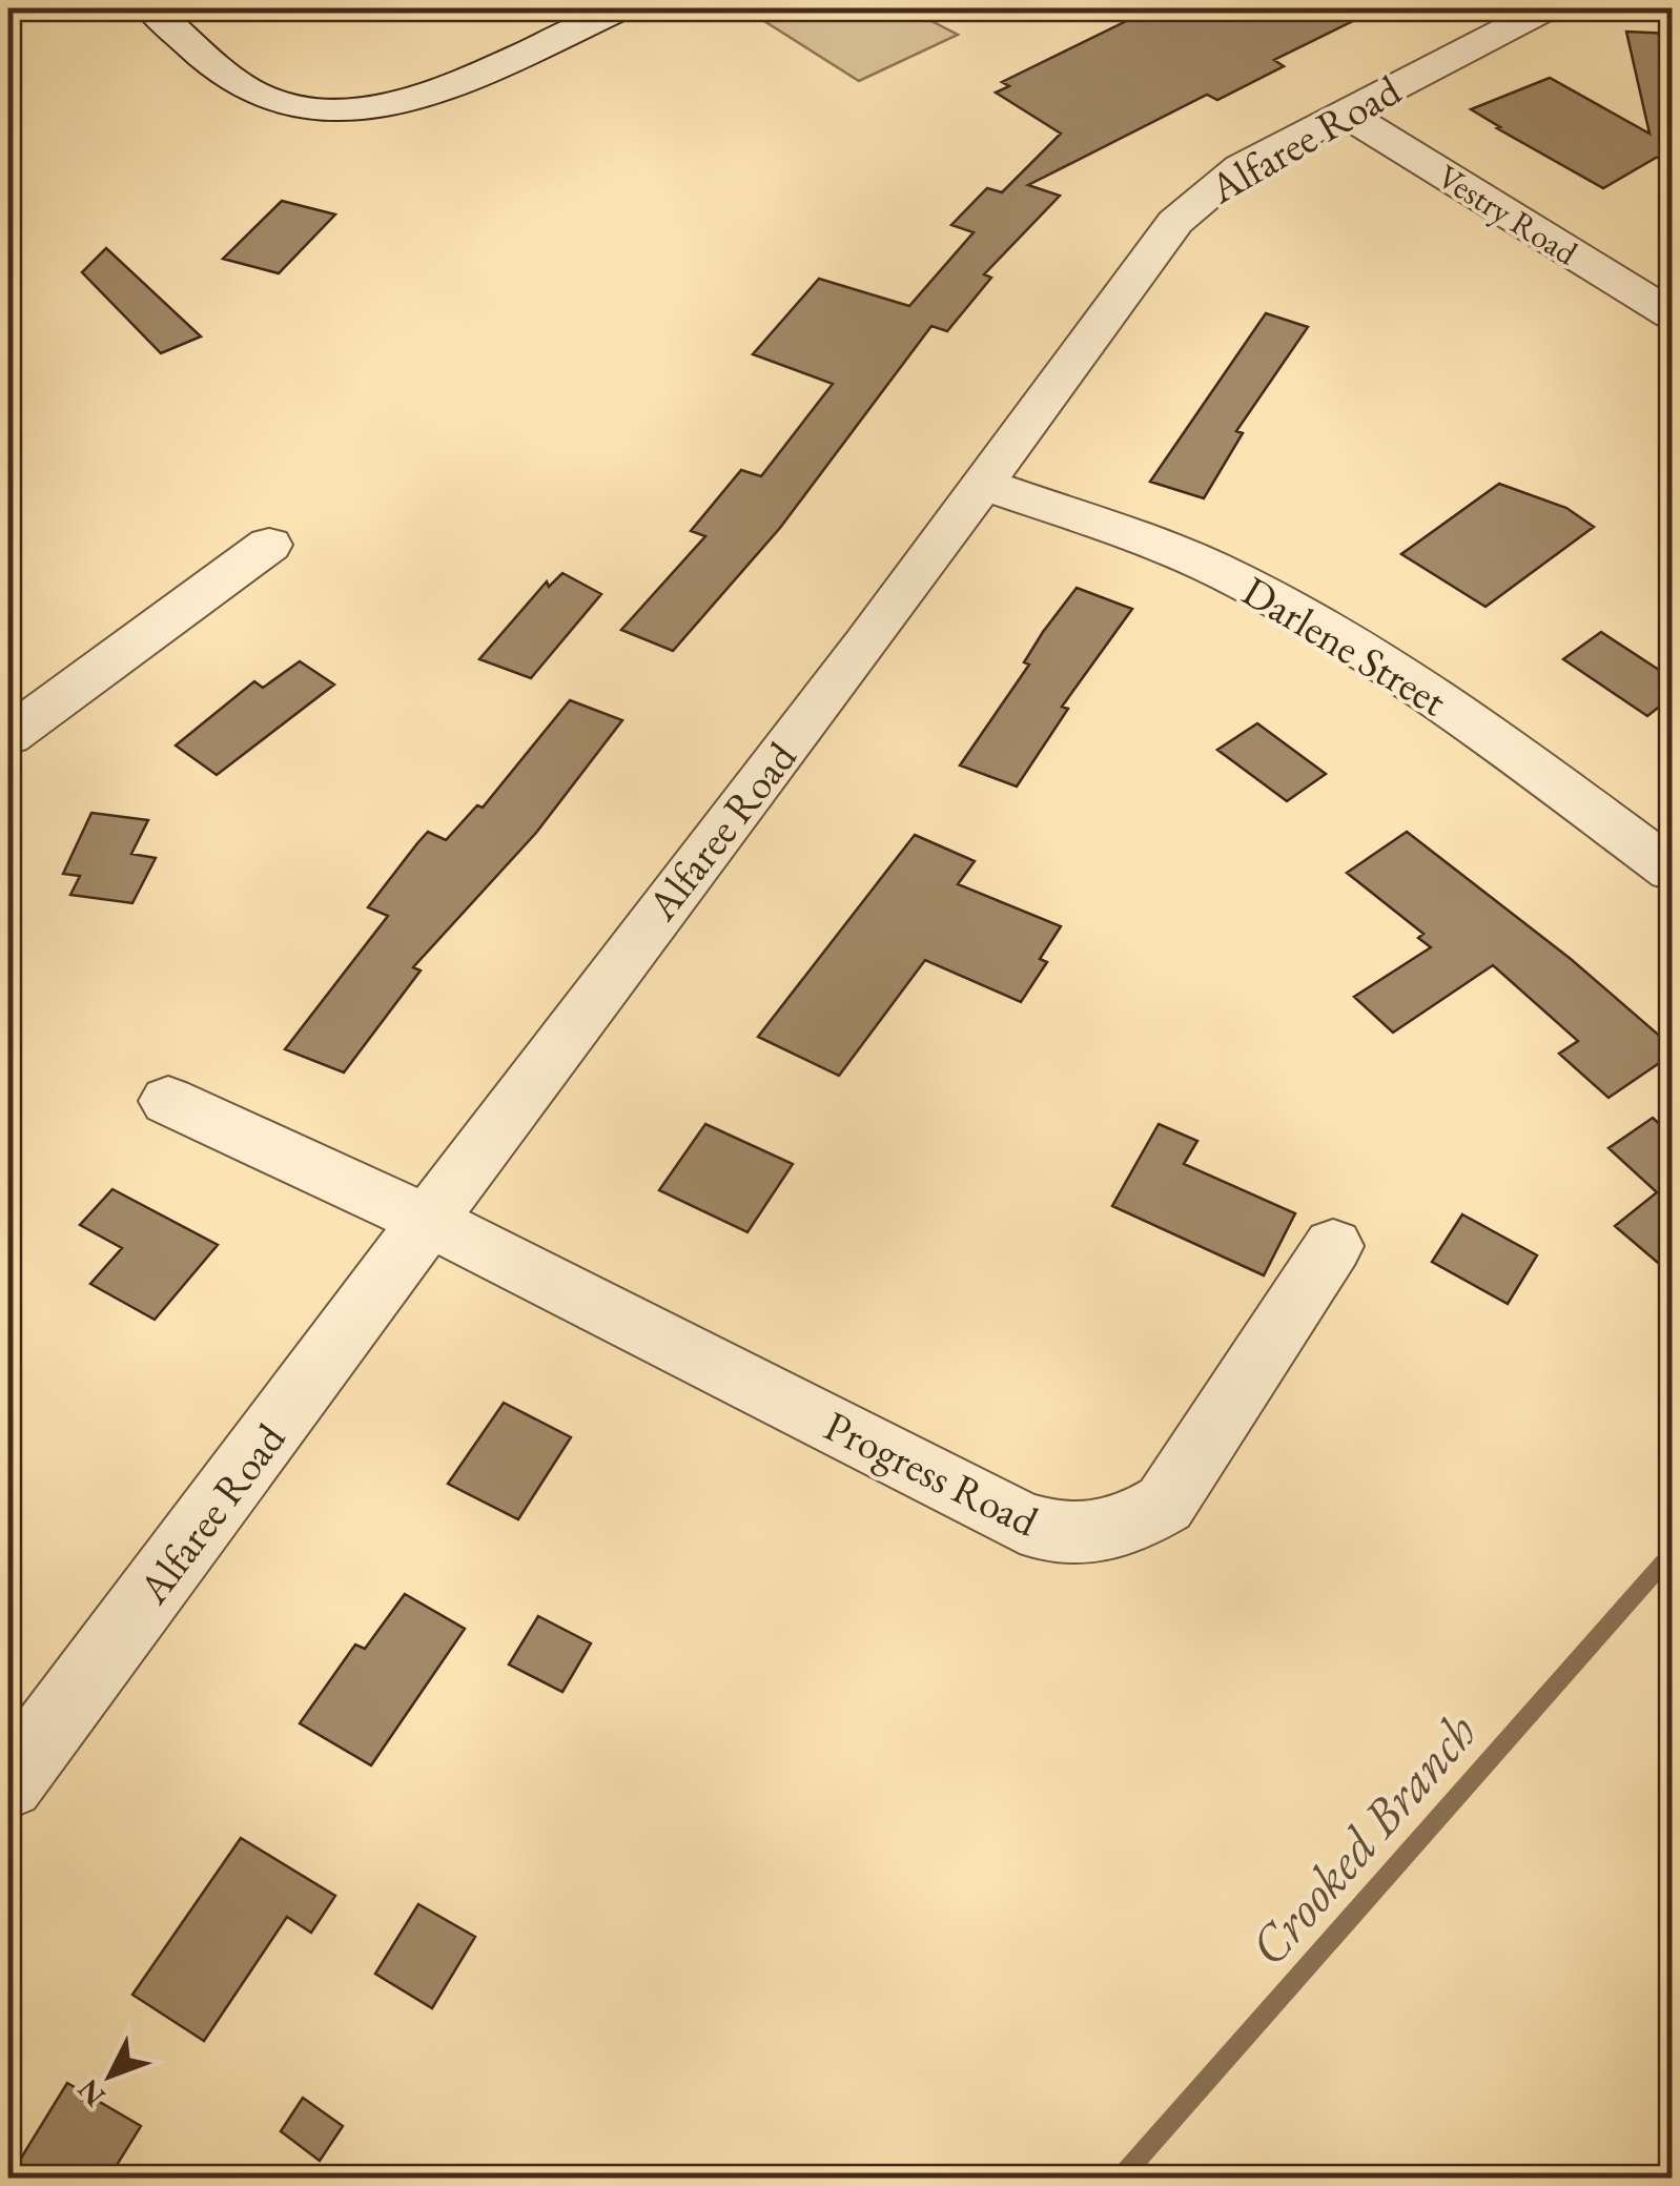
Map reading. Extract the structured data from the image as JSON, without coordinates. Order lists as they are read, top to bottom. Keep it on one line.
{"streets":{"street":["Alfaree Road","Vestry Road","Darlene Street","Progress Road"]},"crossings":[["Alfaree Road","Vestry Road"],["Alfaree Road","Darlene Street"],["Alfaree Road","Progress Road"]],"water":["Crooked Branch"],"north":"bottom left"}
